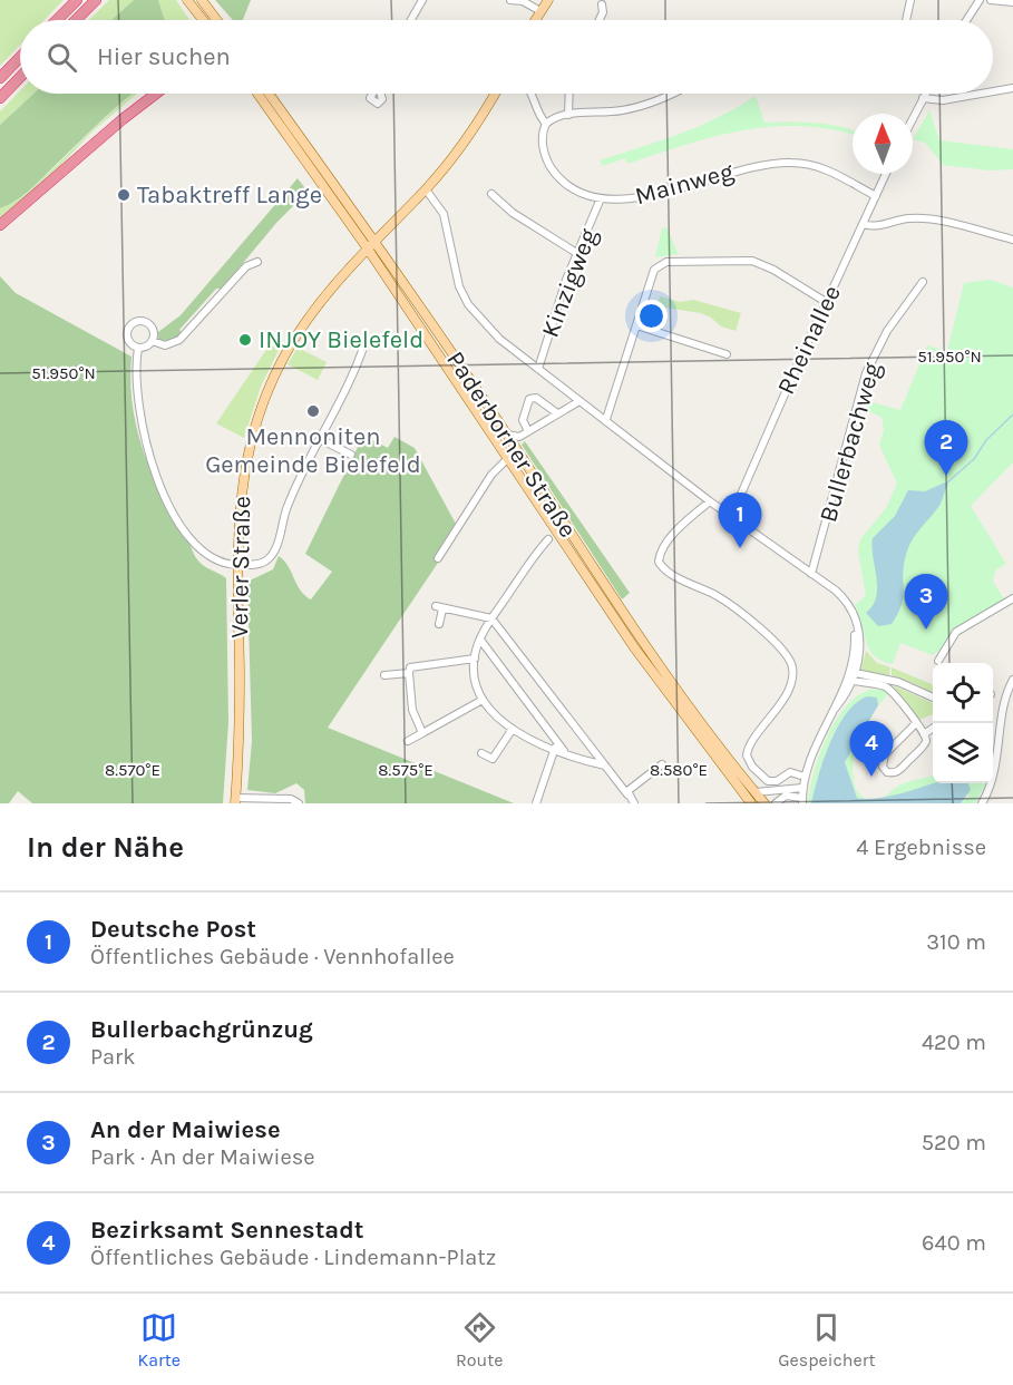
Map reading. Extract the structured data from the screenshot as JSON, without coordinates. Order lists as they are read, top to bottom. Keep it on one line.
{"streets":{"main road":["Paderborner Straße","Verler Straße"],"street":["Mainweg","Kinzigweg","Rheinallee","Bullerbachweg"]},"crossings":[["Mainweg","Kinzigweg"],["Mainweg","Rheinallee"],["Paderborner Straße","Verler Straße"]],"places":["Tabaktreff Lange","INJOY Bielefeld","Mennoniten Gemeinde Bielefeld"],"north":"top","page":{"search":"Hier suchen","pins":["2","1","3","4"],"heading":["In der Nähe","4 Ergebnisse"],"list":[{"mark":"1","name":"Deutsche Post","note":"Öffentliches Gebäude · Vennhofallee","value":"310 m"},{"mark":"2","name":"Bullerbachgrünzug","note":"Park","value":"420 m"},{"mark":"3","name":"An der Maiwiese","note":"Park · An der Maiwiese","value":"520 m"},{"mark":"4","name":"Bezirksamt Sennestadt","note":"Öffentliches Gebäude · Lindemann-Platz","value":"640 m"}],"nav":["Karte","Route","Gespeichert"]},"coordinates":["51.950°N","8.570°E","8.575°E","8.580°E"]}
